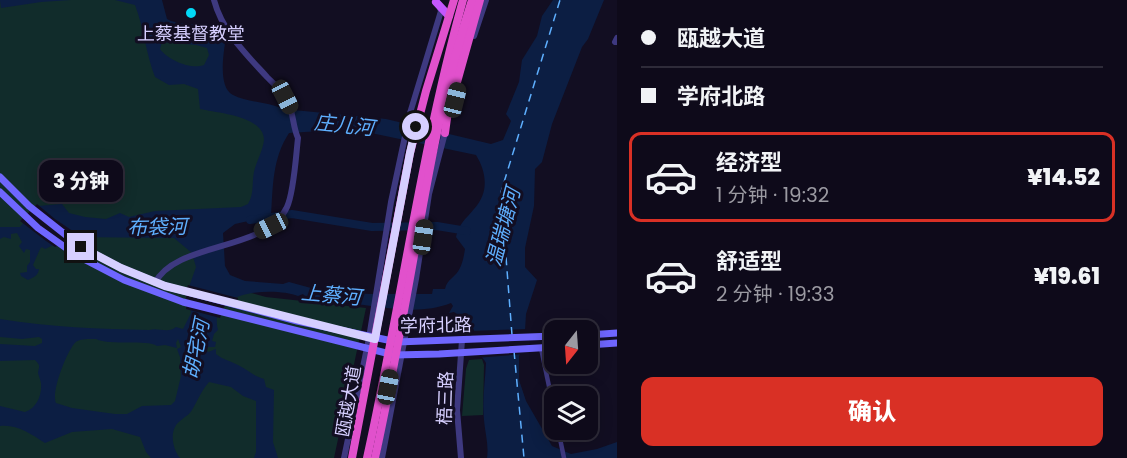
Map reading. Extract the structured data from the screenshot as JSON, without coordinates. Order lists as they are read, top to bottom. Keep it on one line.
{"streets":{"highway":["瓯越大道"],"main road":["学府北路"],"street":["梧三路"]},"crossings":[["学府北路","梧三路"],["学府北路","瓯越大道"]],"water":["庄儿河","布袋河","温瑞塘河","上蔡河","胡宅河"],"places":["上蔡基督教堂"],"north":"bottom","page":{"banner":["瓯越大道","学府北路"],"list":[{"name":"经济型","note":"1 分钟 · 19:32","value":"¥14.52"},{"name":"舒适型","note":"2 分钟 · 19:33","value":"¥19.61"}],"bubble":"3 分钟","buttons":"确认"}}
